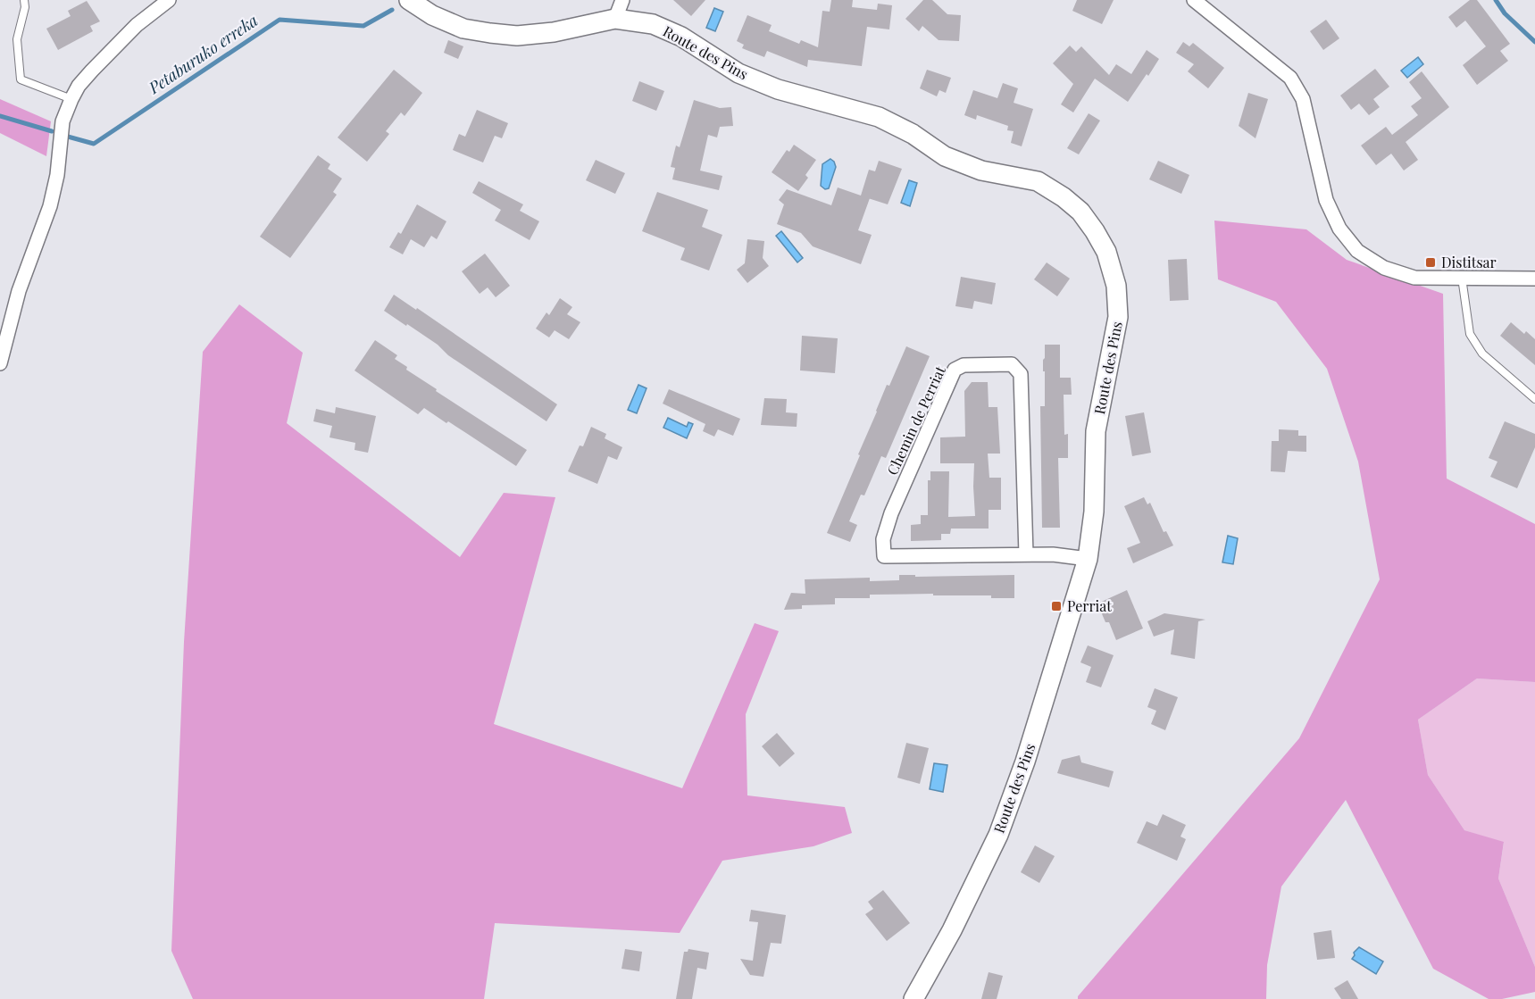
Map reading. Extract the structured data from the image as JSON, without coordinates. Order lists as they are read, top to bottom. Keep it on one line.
{"streets":{"street":["Route des Pins","Chemin de Perriat"]},"crossings":[["Route des Pins","Chemin de Perriat"]],"water":["Petaburuko erreka"],"places":{"transit":["Distitsar","Perriat"]}}
